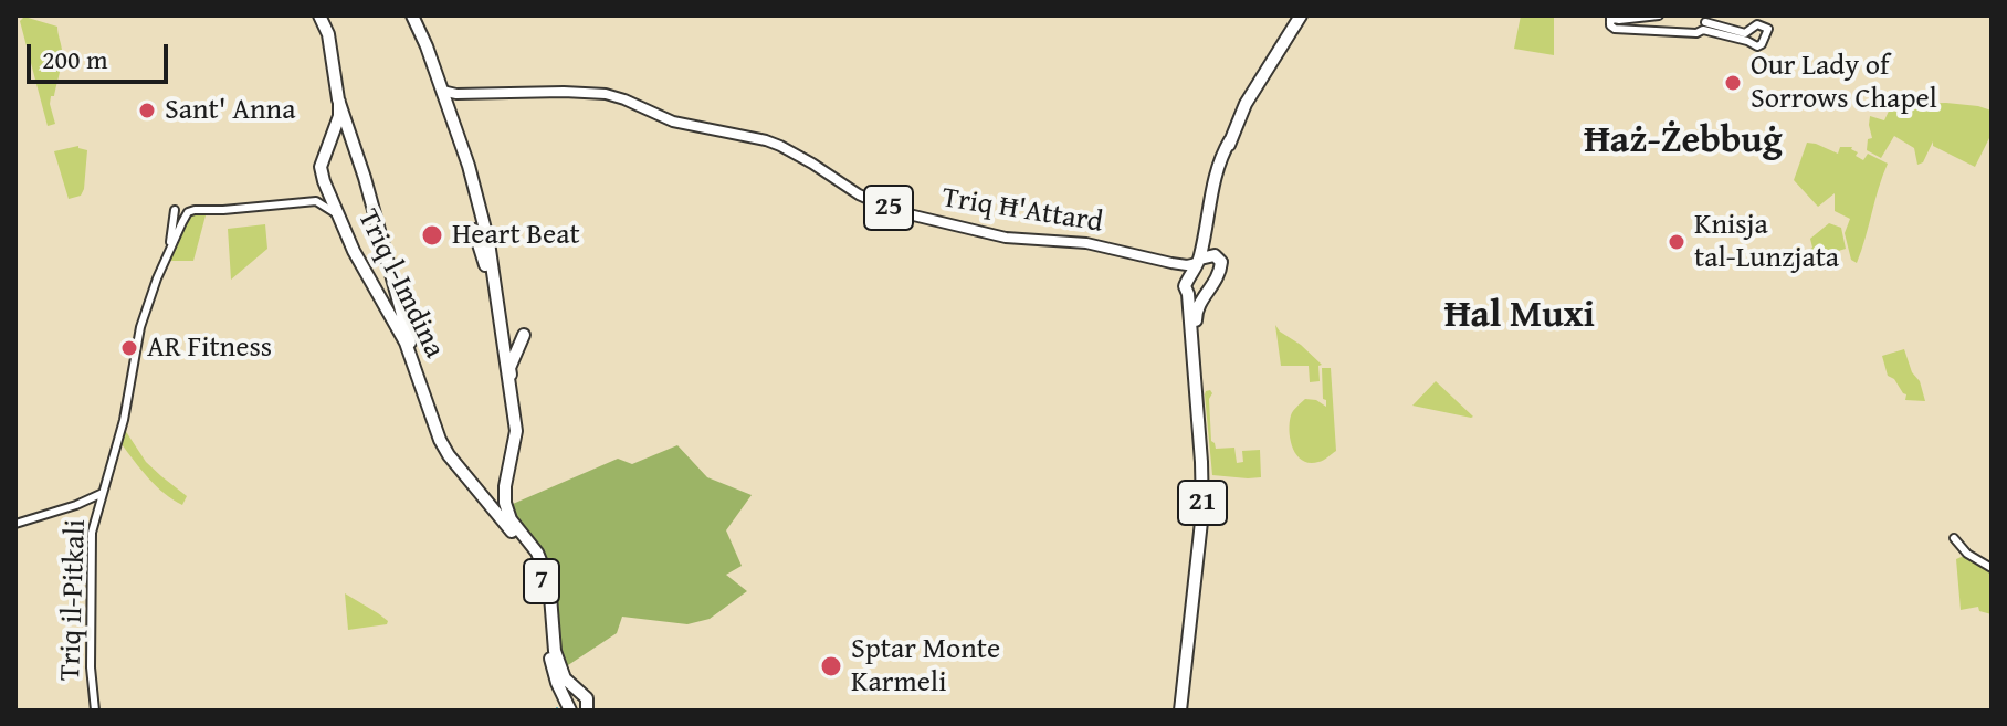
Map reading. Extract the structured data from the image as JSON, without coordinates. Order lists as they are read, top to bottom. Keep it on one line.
{"streets":{"highway":["Triq l-Imdina","21","7"],"main road":["25","Triq Ħ'Attard"],"street":["Triq il-Pitkali"]},"crossings":[["25","Triq Ħ'Attard"],["25","7"],["Triq Ħ'Attard","21"],["Triq l-Imdina","7"]],"districts":["Ħaż-Żebbuġ","Ħal Muxi"],"places":["Our Lady of Sorrows Chapel","Sant' Anna","Heart Beat","Knisja tal-Lunzjata","AR Fitness","Sptar Monte Karmeli"],"scale_bar":"200 m"}
